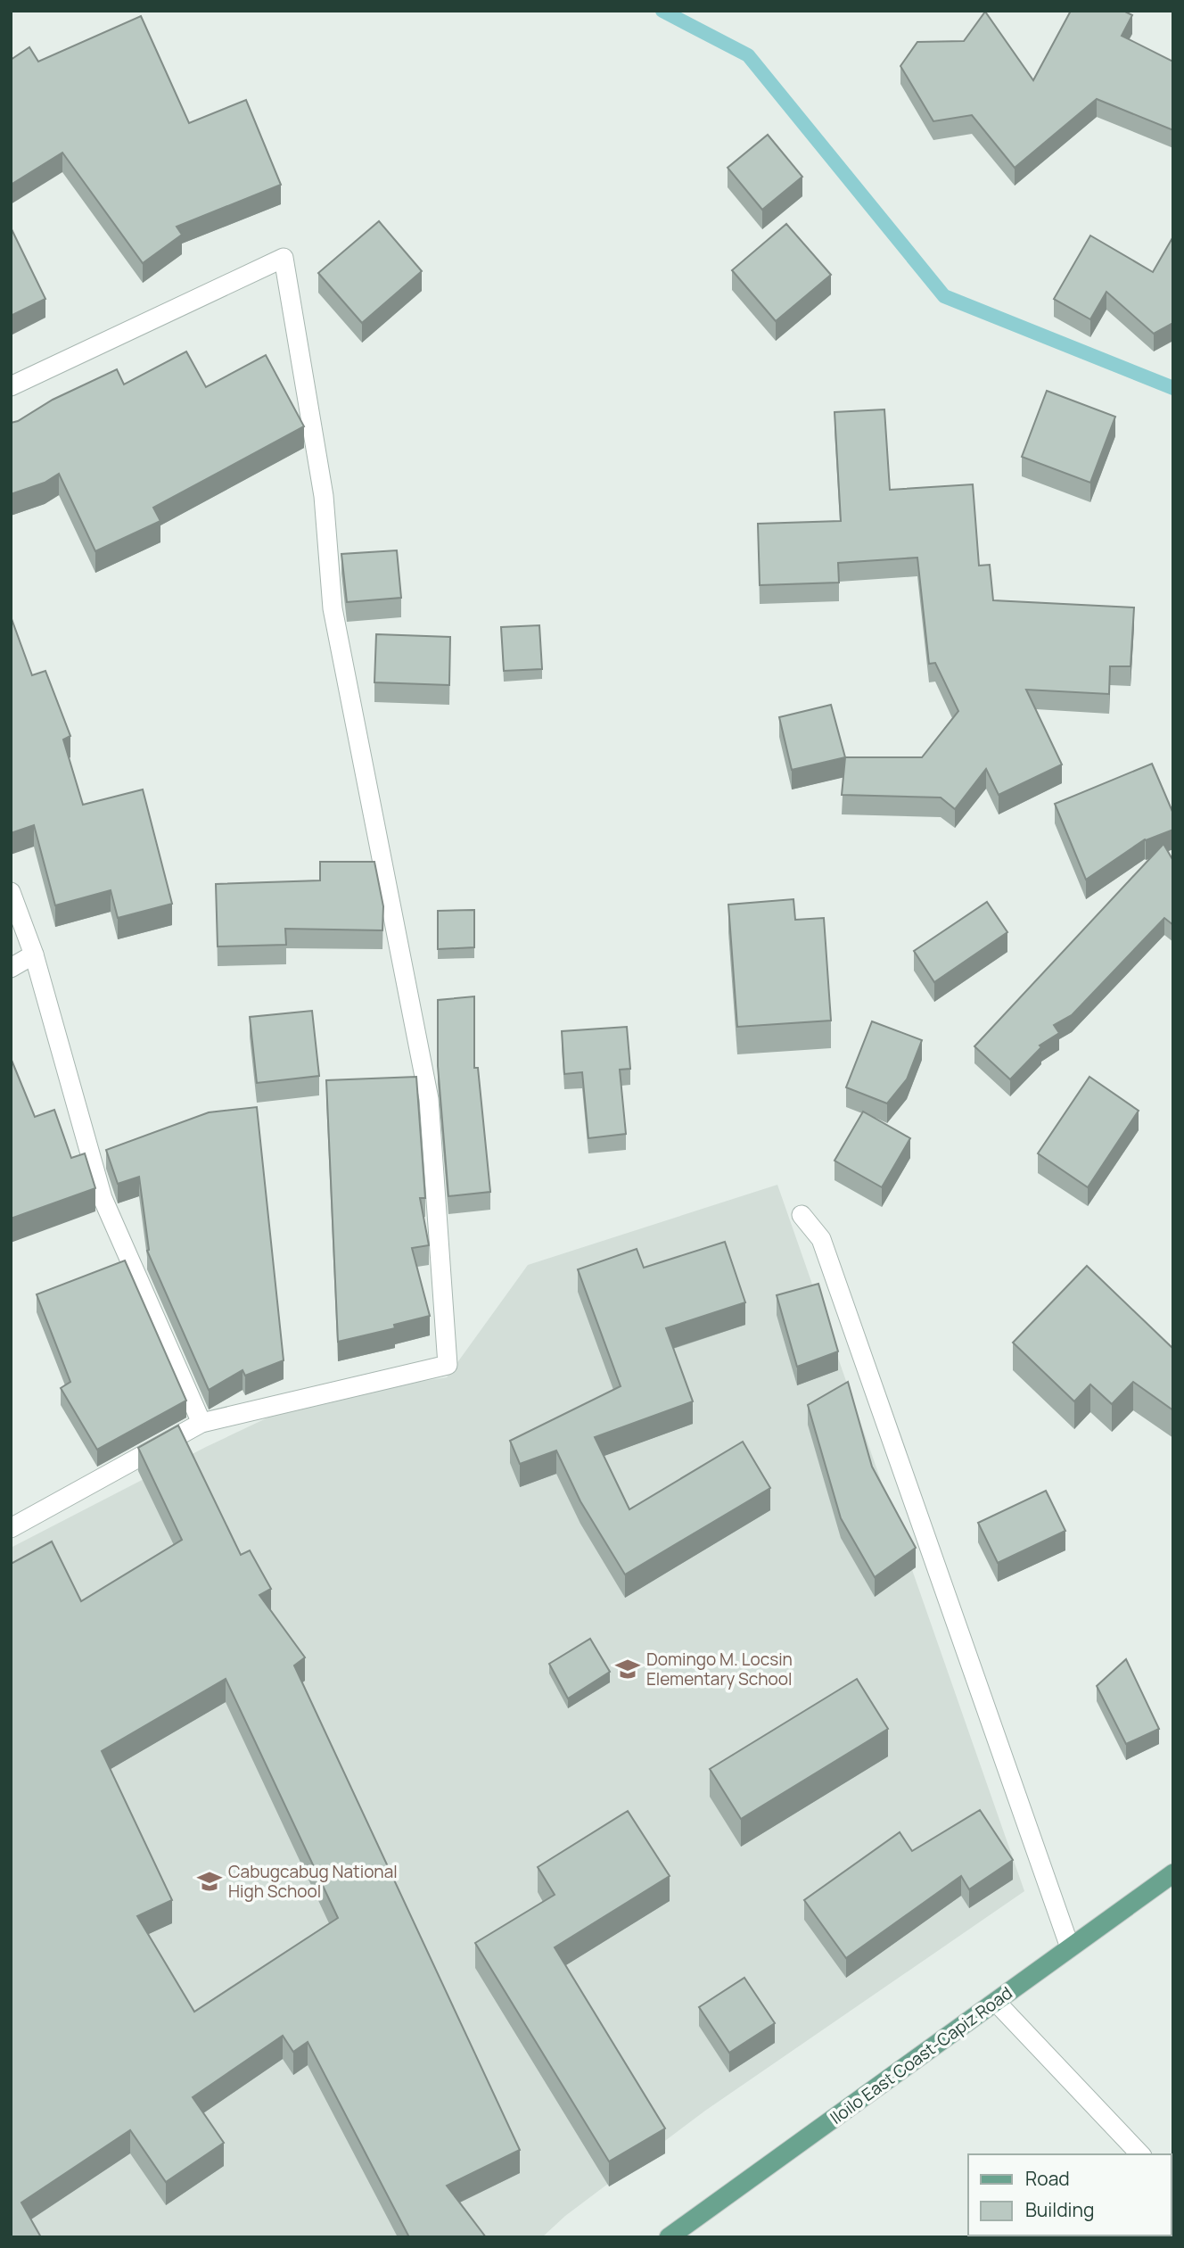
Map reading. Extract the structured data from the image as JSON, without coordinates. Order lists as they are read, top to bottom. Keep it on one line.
{"streets":{"main road":["Iloilo East Coast-Capiz Road"]},"places":{"school or university":["Domingo M. Locsin Elementary School","Cabugcabug National High School"]},"legend":["Road","Building"]}
